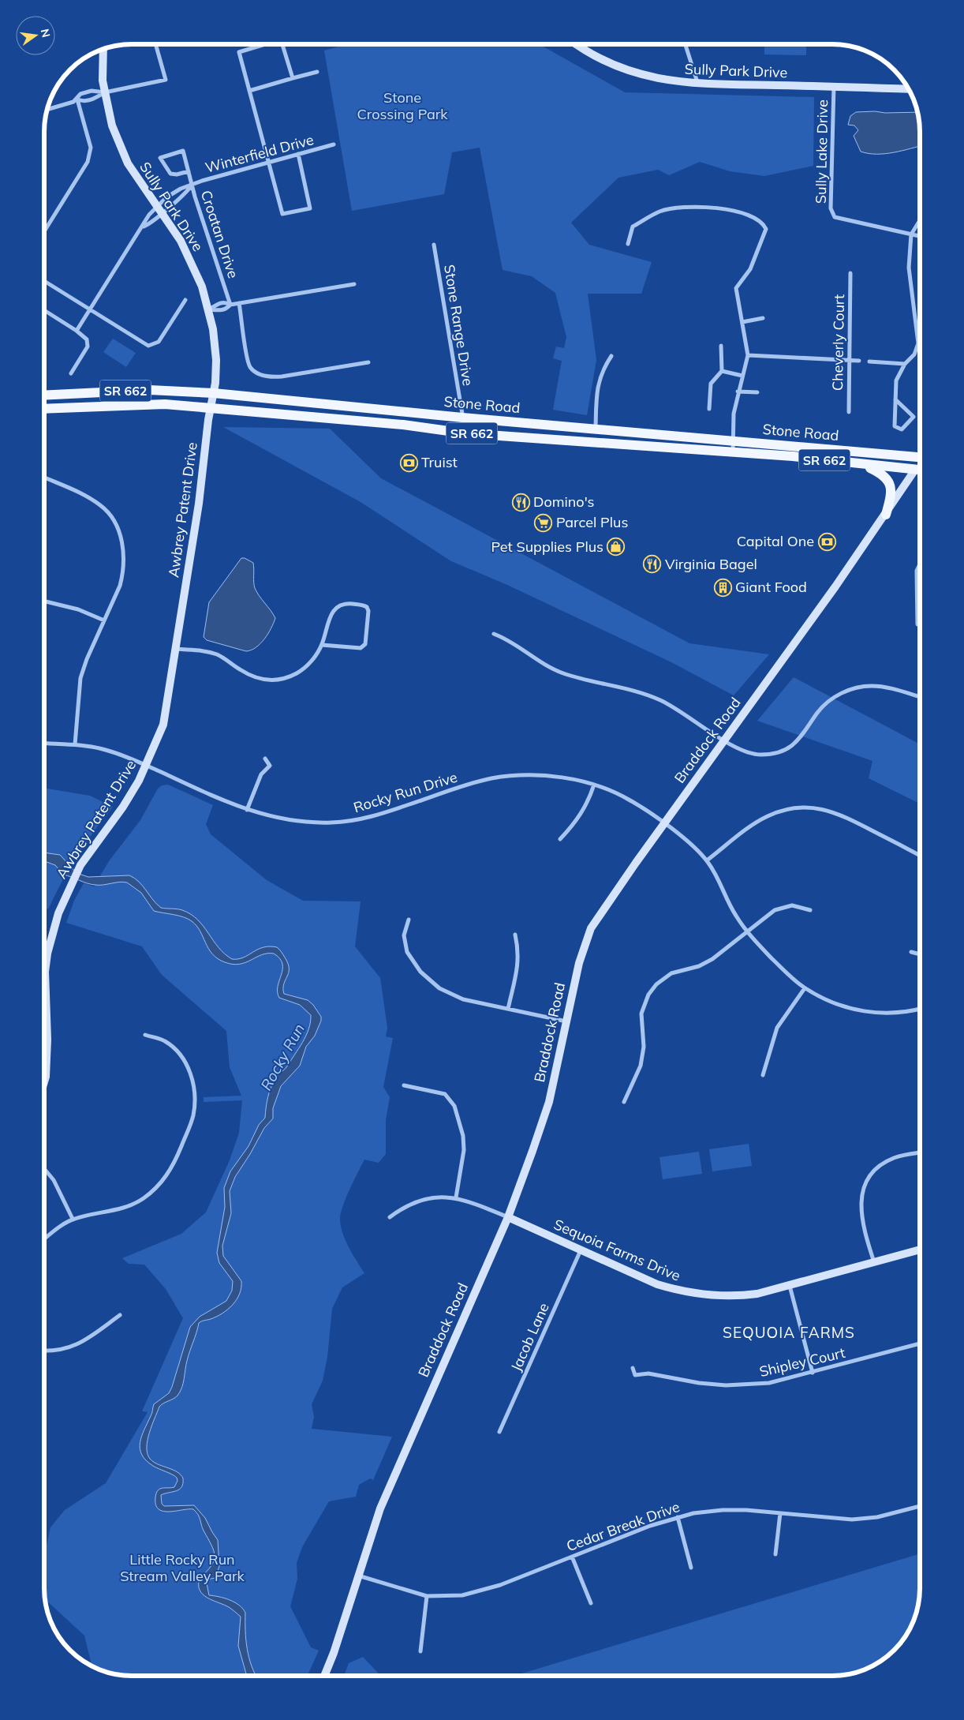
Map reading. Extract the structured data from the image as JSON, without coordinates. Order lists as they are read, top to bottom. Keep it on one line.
{"streets":{"main road":["SR 662","Stone Road","Braddock Road"],"street":["Sully Park Drive","Sully Lake Drive","Winterfield Drive","Croatan Drive","Stone Range Drive","Cheverly Court","Awbrey Patent Drive","Rocky Run Drive","Sequoia Farms Drive","Jacob Lane","Shipley Court","Cedar Break Drive"]},"crossings":[["Sully Park Drive","Sully Lake Drive"],["Sully Park Drive","Winterfield Drive"],["Sully Park Drive","Stone Road"],["Sully Park Drive","Awbrey Patent Drive"],["Winterfield Drive","Croatan Drive"],["Stone Range Drive","Stone Road"],["SR 662","Stone Road"],["SR 662","Braddock Road"],["Stone Road","Awbrey Patent Drive"],["Stone Road","Braddock Road"],["Awbrey Patent Drive","Rocky Run Drive"],["Braddock Road","Rocky Run Drive"],["Braddock Road","Sequoia Farms Drive"],["Braddock Road","Cedar Break Drive"],["Sequoia Farms Drive","Jacob Lane"]],"districts":["SEQUOIA FARMS"],"water":["Rocky Run"],"parks":["Stone Crossing Park","Little Rocky Run Stream Valley Park"],"places":{"bank":["Truist","Capital One"],"restaurant":["Domino's","Virginia Bagel"],"supermarket":["Parcel Plus"],"shop":["Pet Supplies Plus"],"building":["Giant Food"]},"north":"right"}
